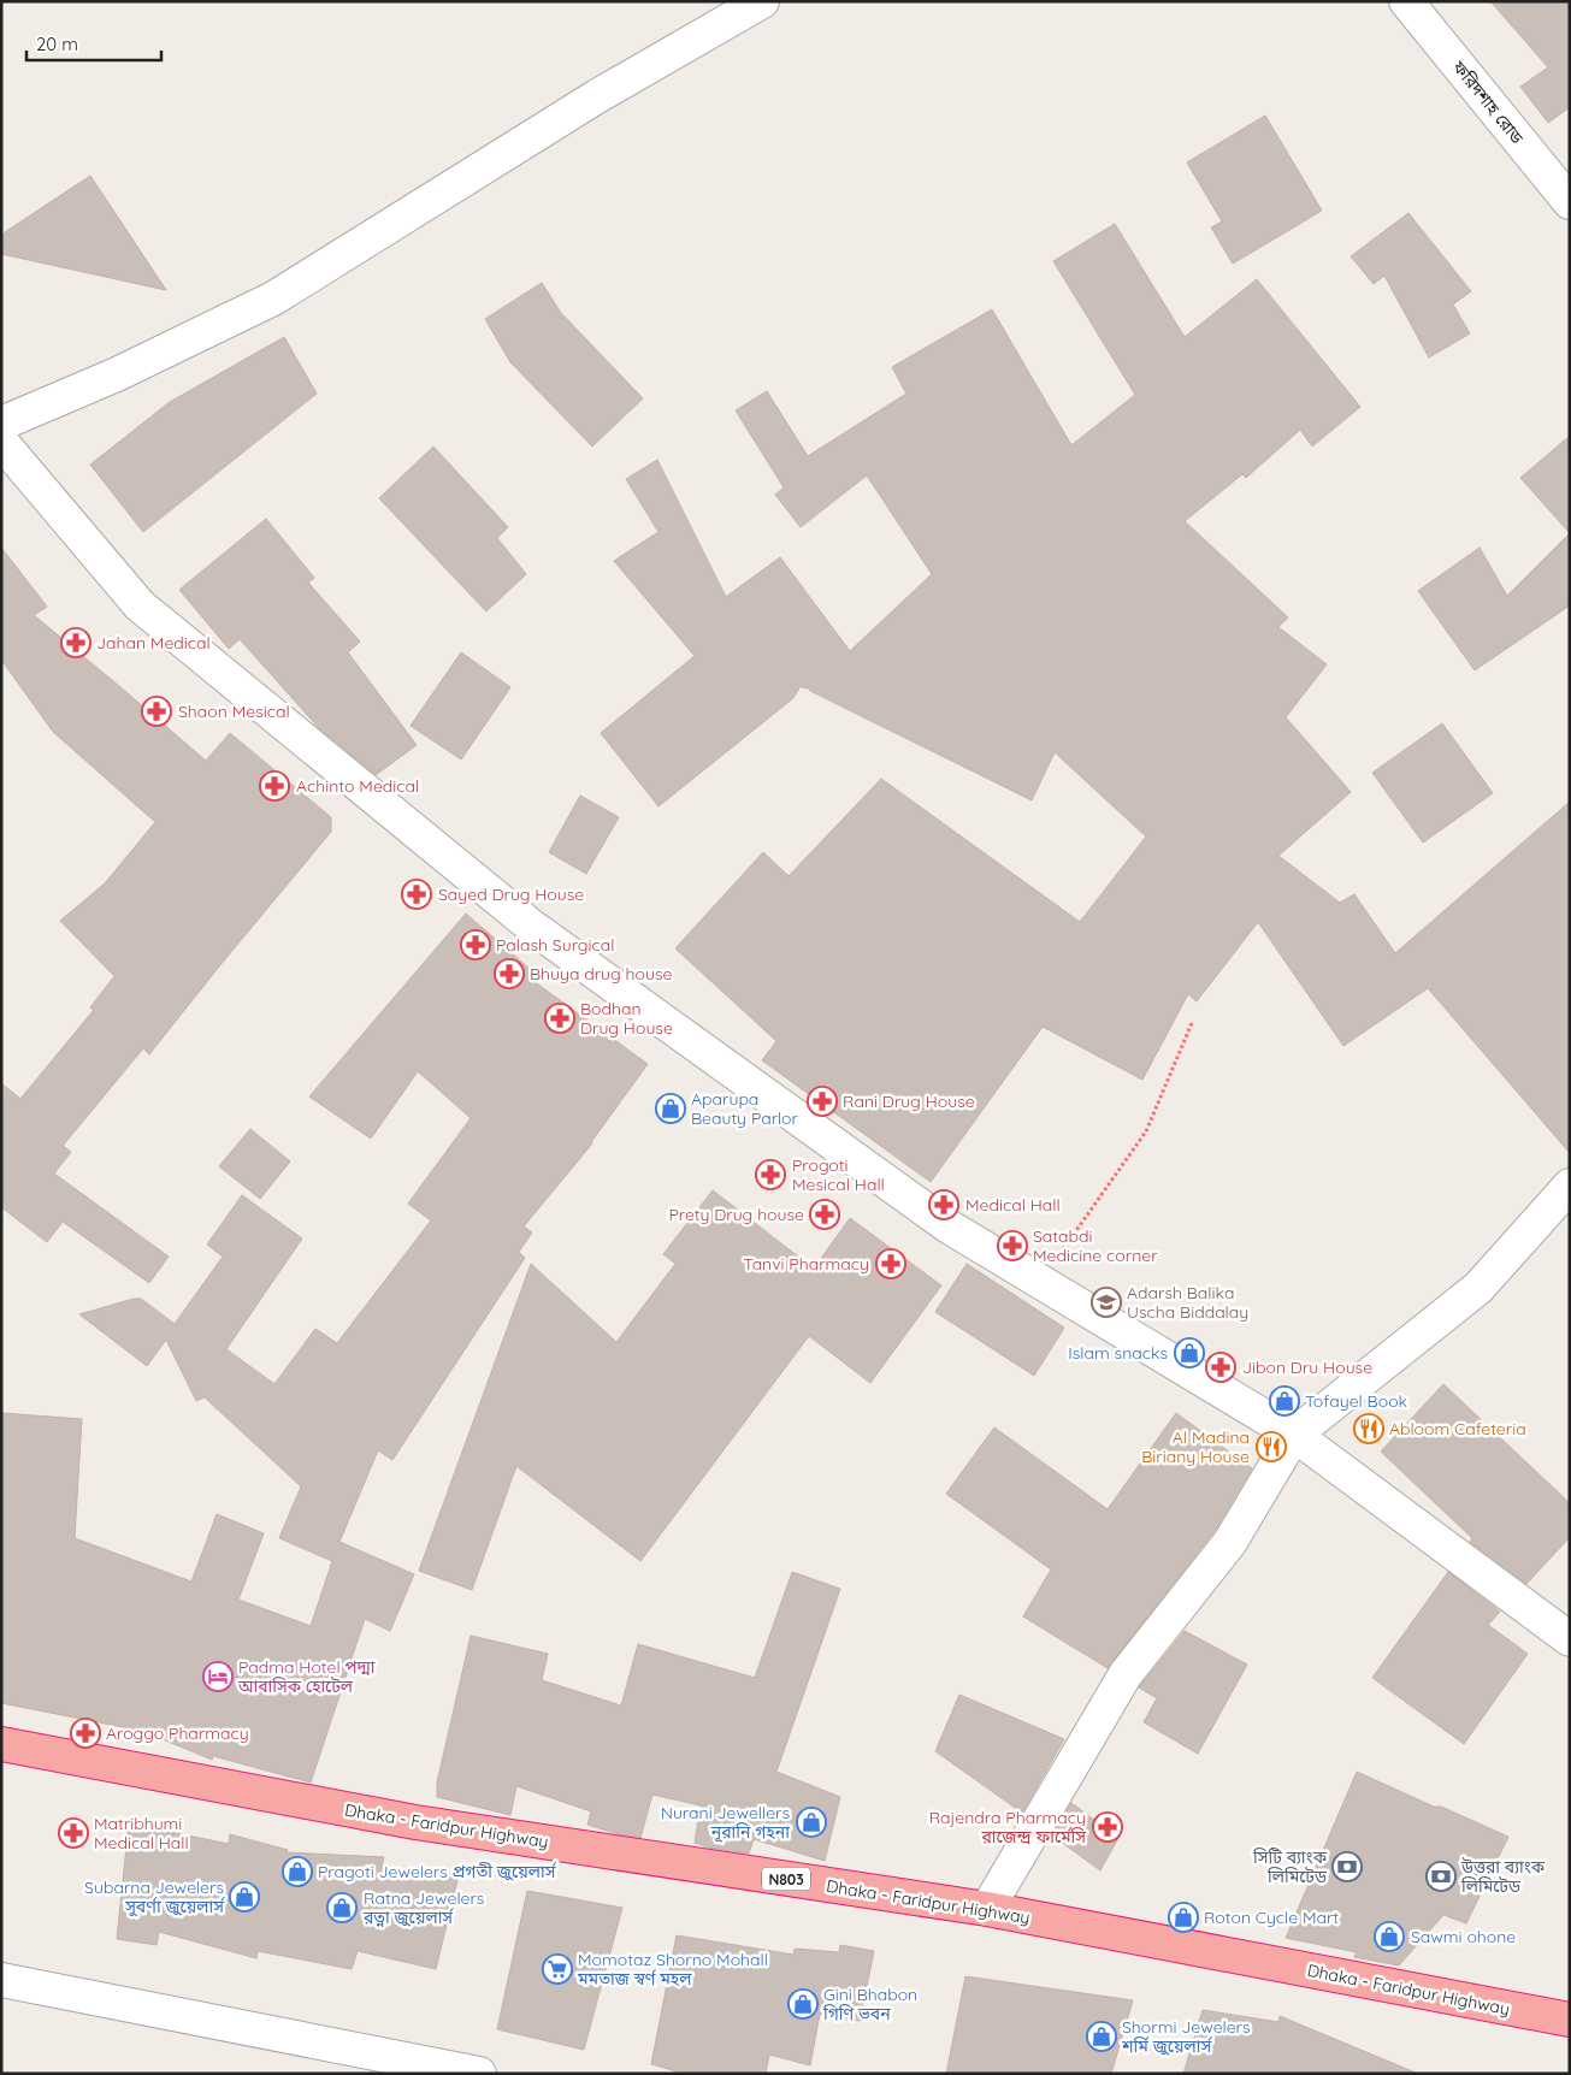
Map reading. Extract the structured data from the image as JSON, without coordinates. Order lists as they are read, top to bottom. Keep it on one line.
{"streets":{"highway":["Dhaka - Faridpur Highway","N803"],"street":["ফরিদশাহ রোড"]},"places":{"pharmacy":["Jahan Medical","Shaon Mesical","Achinto Medical","Sayed Drug House","Palash Surgical","Bhuya drug house","Bodhan Drug House","Rani Drug House","Progoti Mesical Hall","Medical Hall","Prety Drug house","Satabdi Medicine corner","Tanvi Pharmacy","Jibon Dru House","Aroggo Pharmacy","Rajendra Pharmacy রাজেন্দ্র ফার্মেসি","Matribhumi Medical Hall"],"shop":["Aparupa Beauty Parlor","Islam snacks","Tofayel Book","Nurani Jewellers নূরানি গহনা","Pragoti Jewelers প্রগতী জুয়েলার্স","Subarna Jewelers সুবর্ণা জুয়েলার্স","Ratna Jewelers রত্না জুয়েলার্স","Roton Cycle Mart","Sawmi ohone","Gini Bhabon গিণি ভবন","Shormi Jewelers শর্মি জুয়েলার্স"],"school or university":["Adarsh Balika Uscha Biddalay"],"restaurant":["Abloom Cafeteria","Al Madina Biriany House"],"hotel":["Padma Hotel পদ্মা আবাসিক হোটেল"],"bank":["সিটি ব্যাংক লিমিটেড","উত্তরা ব্যাংক লিমিটেড"],"supermarket":["Momotaz Shorno Mohall মমতাজ স্বর্ণ মহল"]},"scale_bar":"20 m"}
